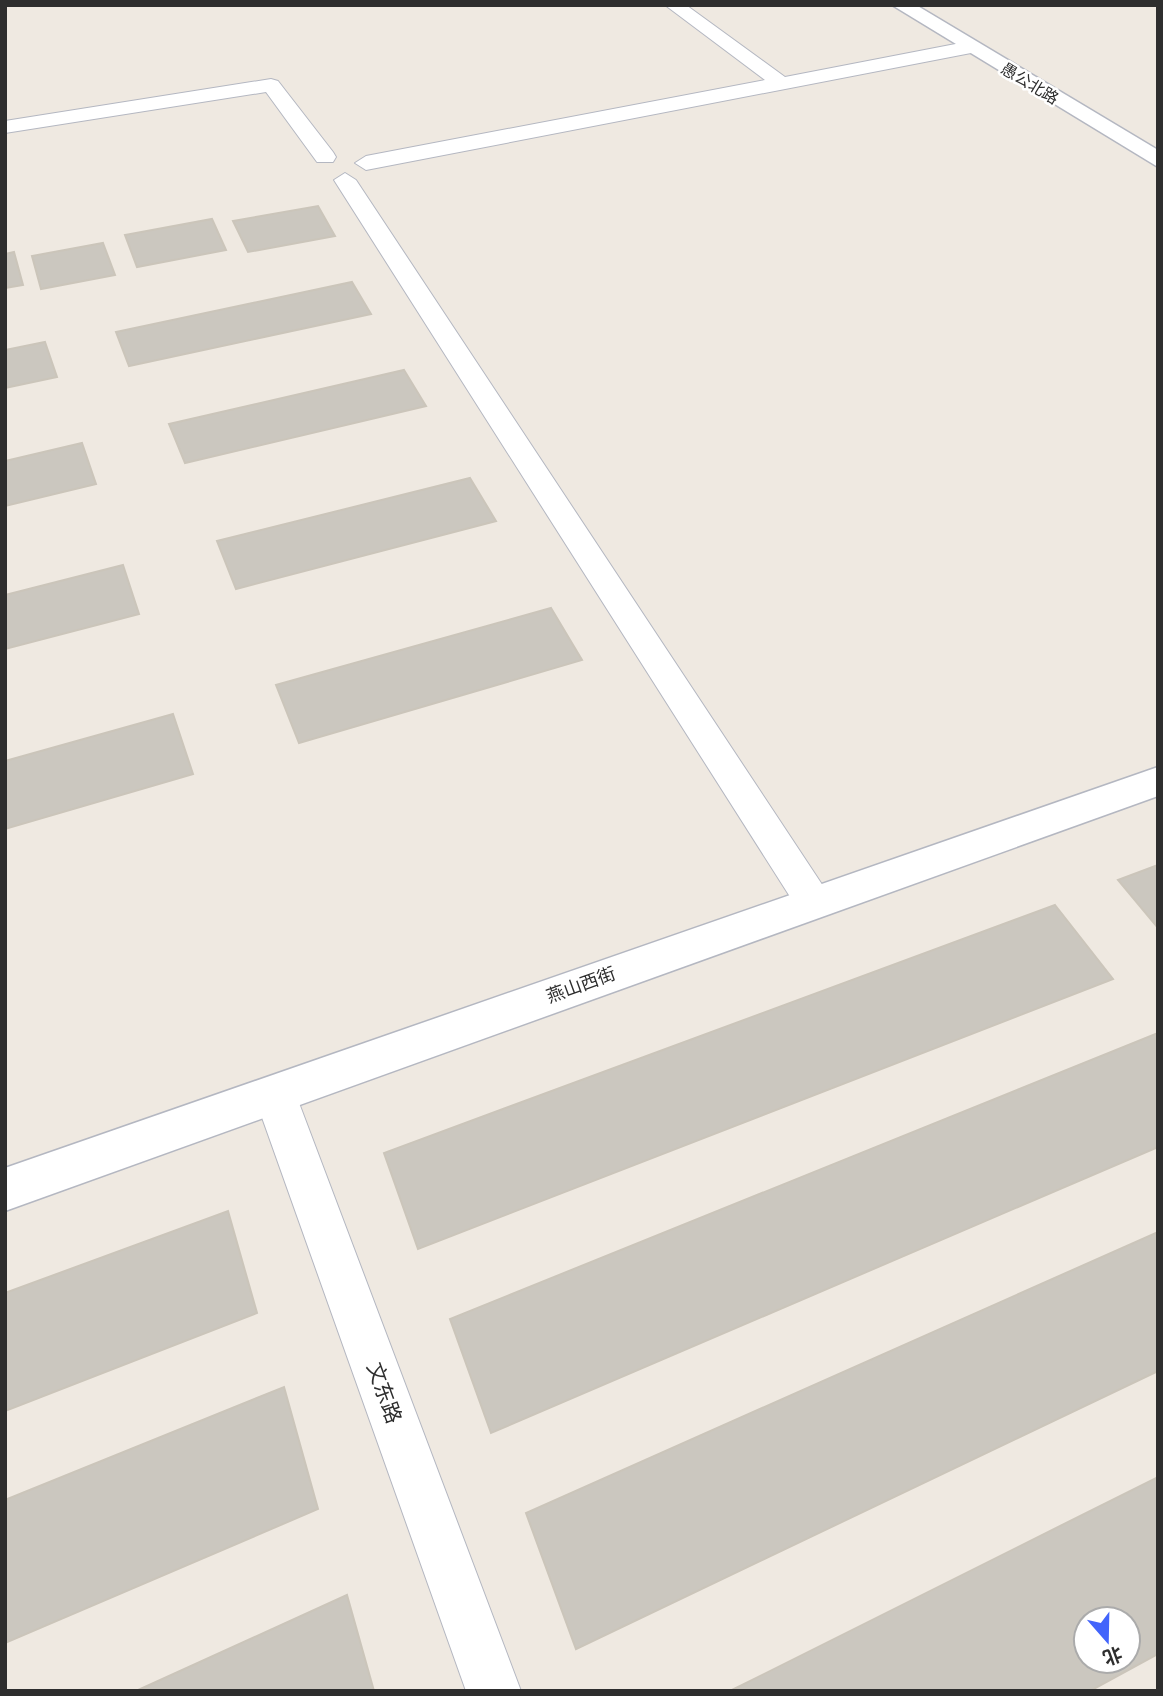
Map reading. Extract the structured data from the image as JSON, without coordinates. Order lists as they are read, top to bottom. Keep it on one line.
{"streets":{"street":["愚公北路","燕山西街","文东路"]},"crossings":[["燕山西街","文东路"]],"north":"bottom"}
